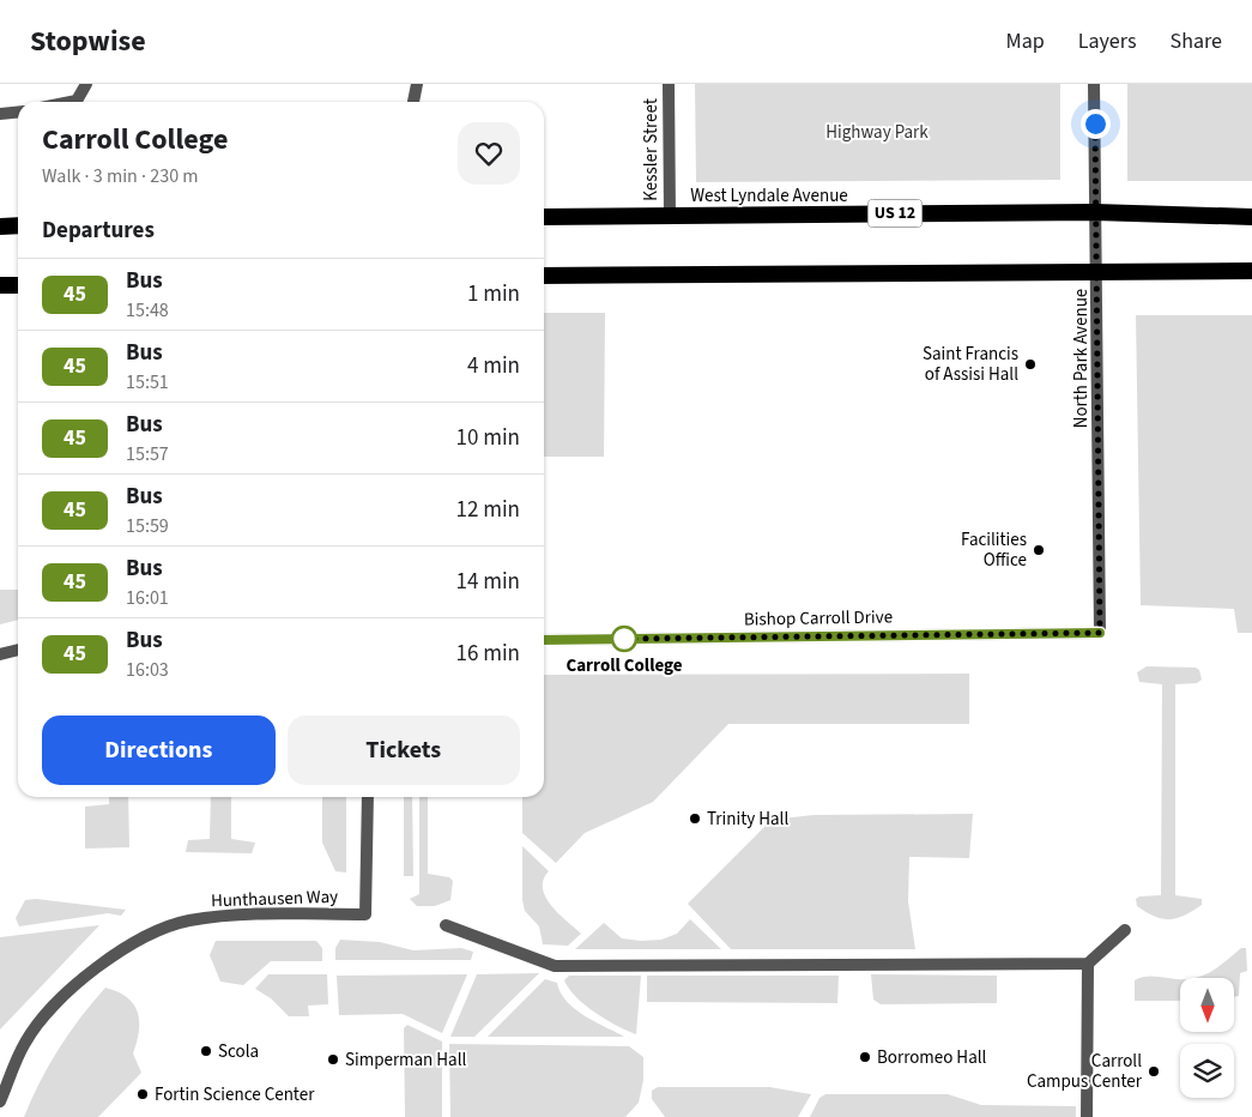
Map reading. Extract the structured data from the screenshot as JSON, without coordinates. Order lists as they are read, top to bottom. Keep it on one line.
{"streets":{"highway":["West Lyndale Avenue","US 12"],"street":["Kessler Street","North Park Avenue","Bishop Carroll Drive","Hunthausen Way"]},"crossings":[["Kessler Street","West Lyndale Avenue"],["West Lyndale Avenue","North Park Avenue"],["North Park Avenue","Bishop Carroll Drive"]],"parks":["Highway Park"],"places":["Saint Francis of Assisi Hall","Facilities Office","Carroll College","Trinity Hall","Scola","Borromeo Hall","Simperman Hall","Carroll Campus Center","Fortin Science Center"],"lines":["bus line 45"],"north":"bottom","page":{"header":"Stopwise","nav":["Map","Layers","Share"],"heading":[["Carroll College","Walk · 3 min · 230 m"],"Departures"],"list":[{"mark":"45","name":"Bus","note":"15:48","value":"1 min"},{"mark":"45","name":"Bus","note":"15:51","value":"4 min"},{"mark":"45","name":"Bus","note":"15:57","value":"10 min"},{"mark":"45","name":"Bus","note":"15:59","value":"12 min"},{"mark":"45","name":"Bus","note":"16:01","value":"14 min"},{"mark":"45","name":"Bus","note":"16:03","value":"16 min"}],"buttons":["Directions","Tickets"]}}
